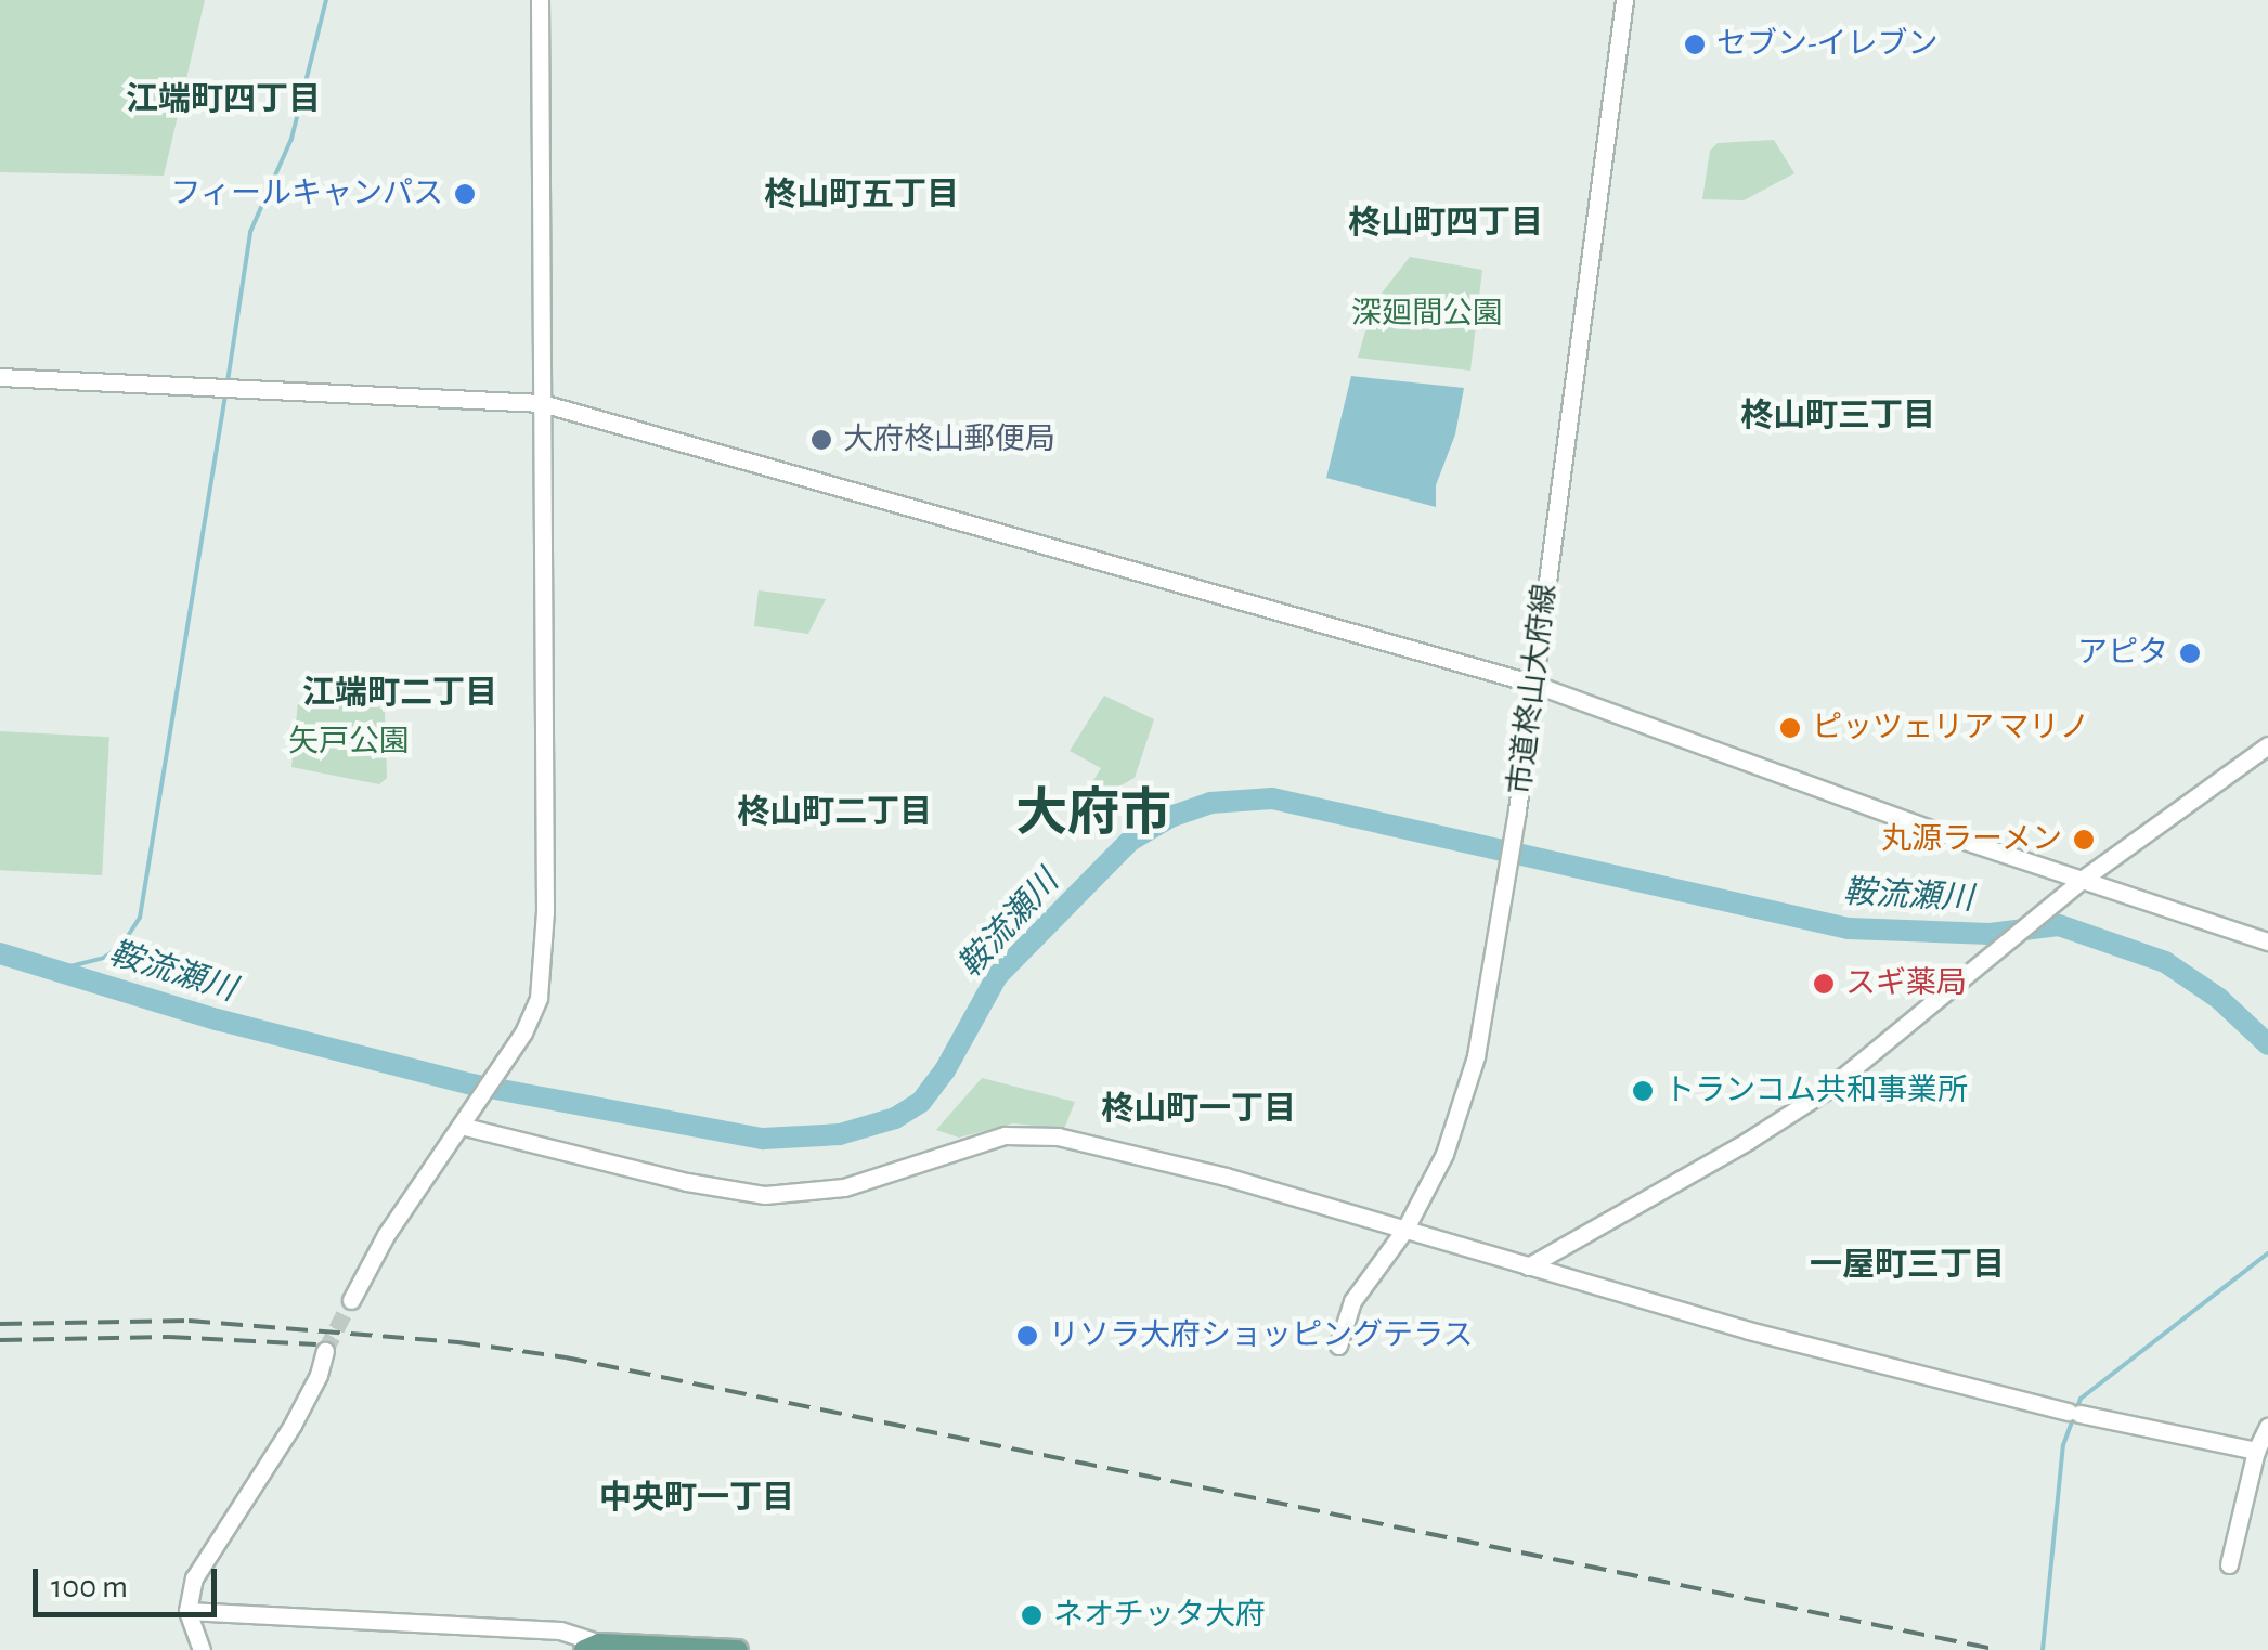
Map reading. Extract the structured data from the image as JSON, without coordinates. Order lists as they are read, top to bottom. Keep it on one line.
{"streets":{"street":["市道柊山大府線"]},"districts":["江端町四丁目","柊山町五丁目","柊山町四丁目","柊山町三丁目","江端町二丁目","柊山町二丁目","大府市","柊山町一丁目","一屋町三丁目","中央町一丁目"],"water":["鞍流瀬川"],"parks":["深廻間公園","矢戸公園"],"places":["セブン-イレブン","フィールキャンパス","大府柊山郵便局","アピタ","ピッツェリア マリノ","丸源ラーメン","スギ薬局","トランコム共和事業所","リソラ大府ショッピングテラス","ネオチッタ大府"],"scale_bar":"100 m"}
